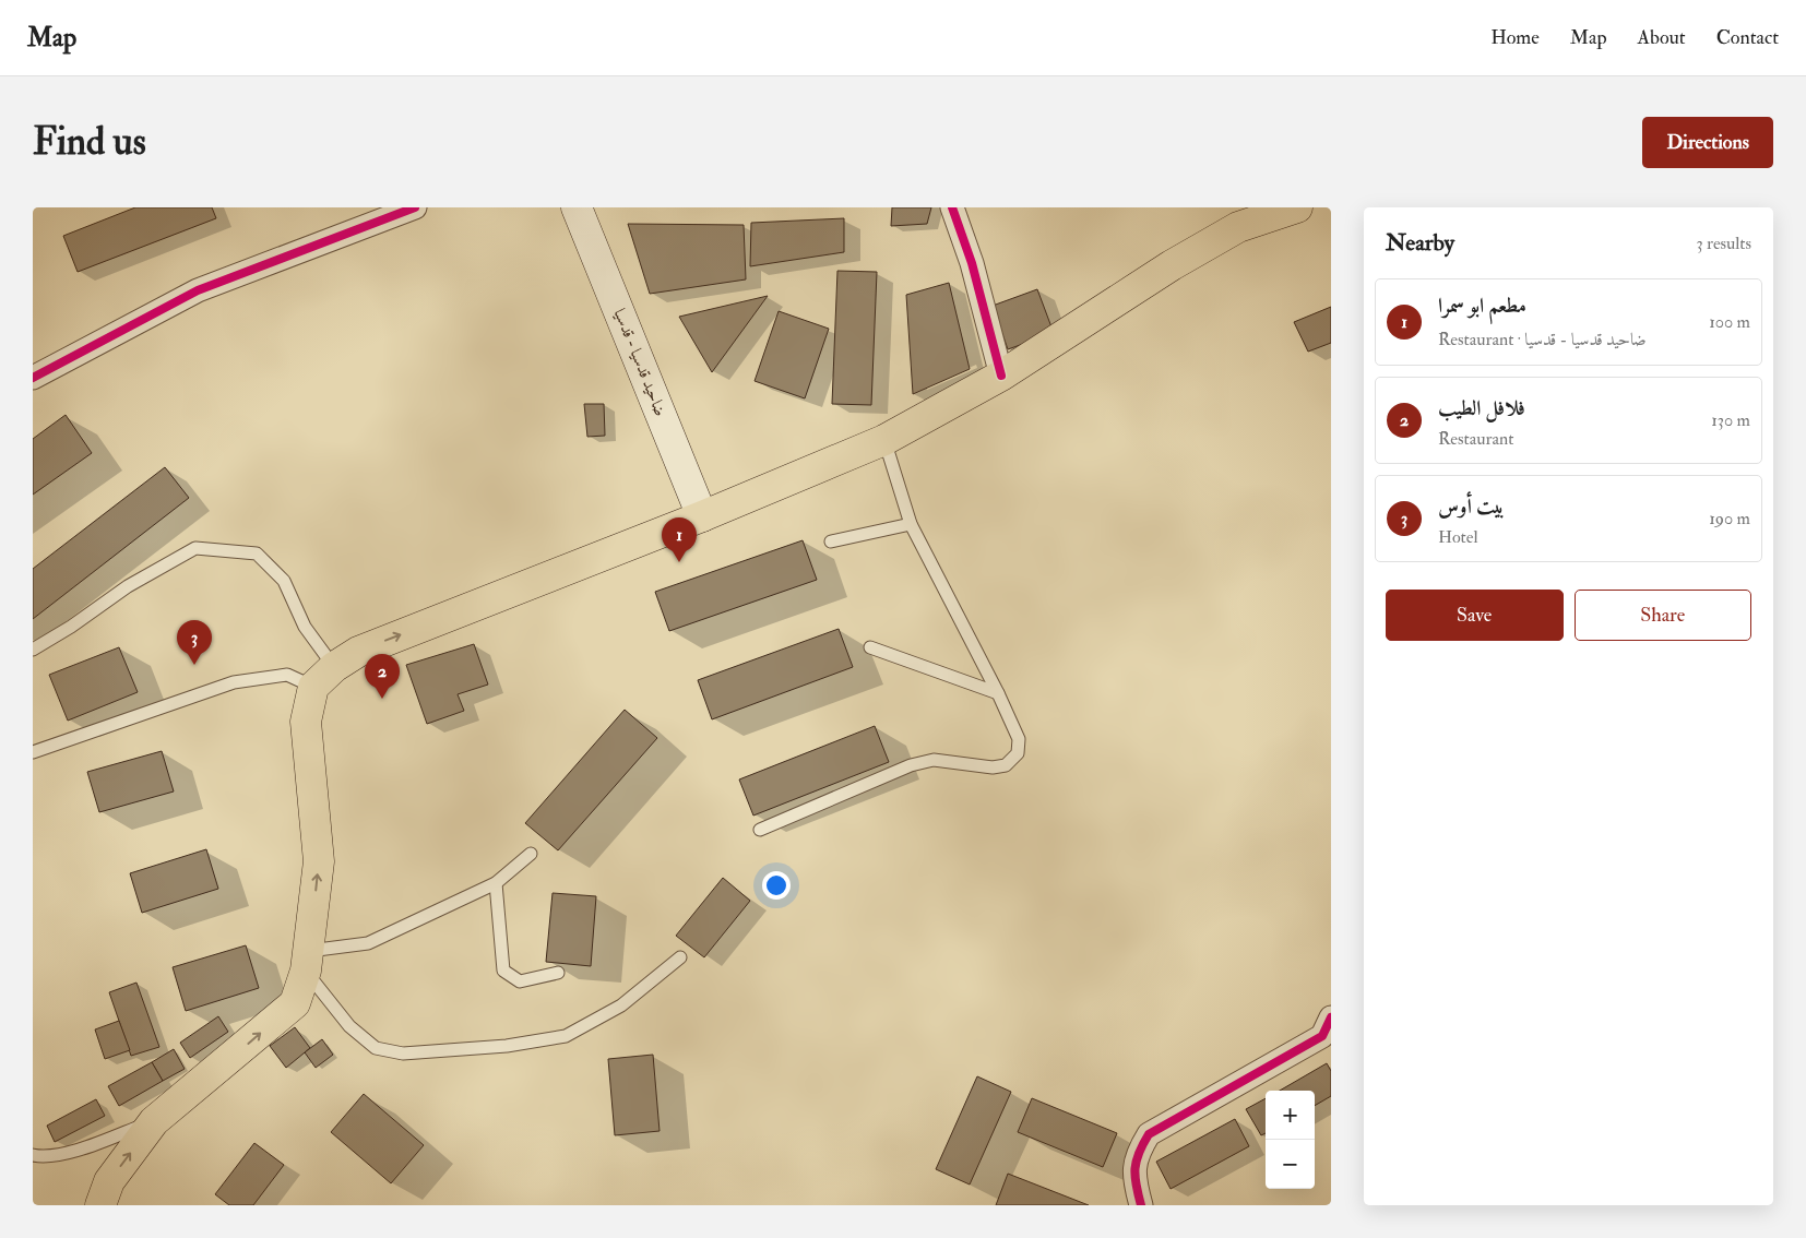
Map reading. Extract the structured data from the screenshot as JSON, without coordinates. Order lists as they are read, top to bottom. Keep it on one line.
{"streets":{"main road":["ضاحيد قدسيا - قدسيا"]},"page":{"header":"Map","nav":["Home","Map","About","Contact"],"buttons":["Directions",["Save","Share"]],"title":"Find us","heading":["Nearby","3 results"],"list":[{"mark":"1","name":"مطعم ابو سمرا","note":"Restaurant · ضاحيد قدسيا - قدسيا","value":"100 m"},{"mark":"2","name":"فلافل الطيب","note":"Restaurant","value":"130 m"},{"mark":"3","name":"بيت أوس","note":"Hotel","value":"190 m"}],"pins":["1","3","2"],"map_buttons":["+","−"]}}
